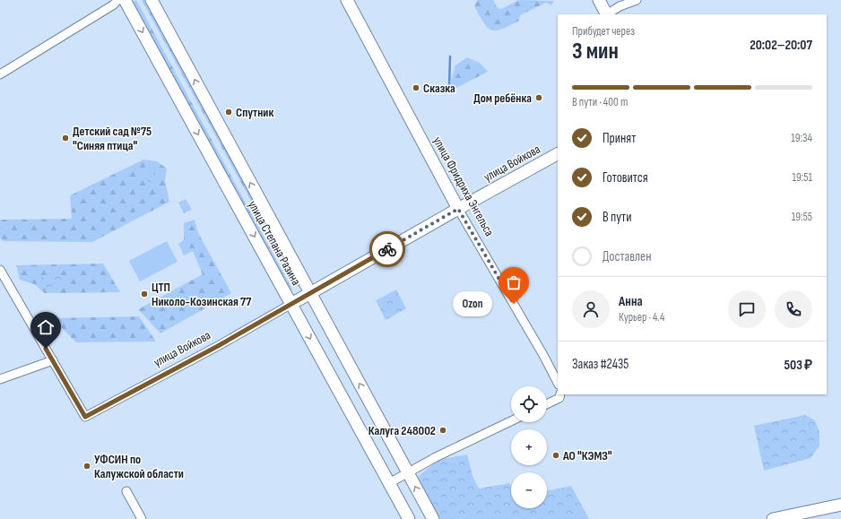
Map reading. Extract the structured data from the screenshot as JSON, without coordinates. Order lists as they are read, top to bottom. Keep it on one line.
{"streets":{"main road":["улица Войкова","улица Фридриха Энгельса","улица Степана Разина"]},"crossings":[["улица Войкова","улица Фридриха Энгельса"],["улица Войкова","улица Степана Разина"]],"places":["Сказка","Дом ребёнка","Спутник","Детский сад №75 \"Синяя птица\"","ЦТП Николо-Козинская 77","Ozon","Калуга 248002","АО \"КЭМЗ\"","УФСИН по Калужской области"],"page":{"heading":["3 мин","Прибудет через","20:02–20:07"],"panel":["Анна","Курьер · 4.4","Заказ #2435","503 ₽"],"bar":"В пути · 400 m","list":[["Принят","19:34"],["Готовится","19:51"],["В пути","19:55"],"Доставлен"],"bubble":"Ozon","map_buttons":["+","−"]}}
